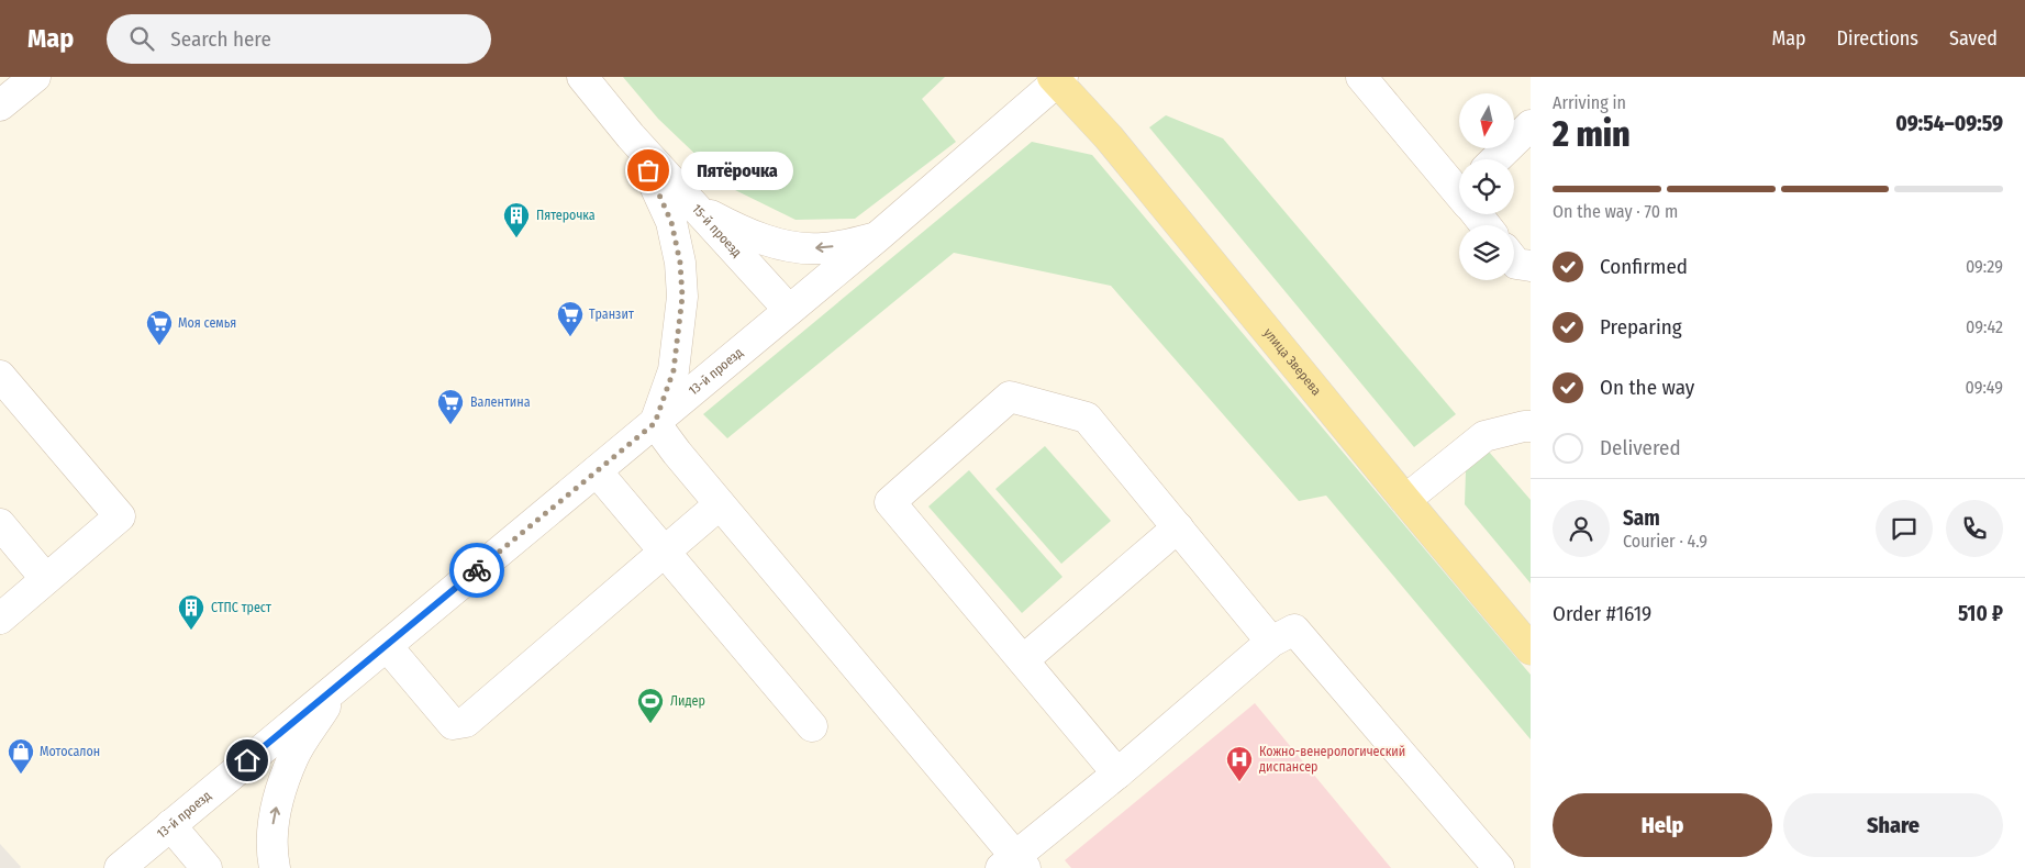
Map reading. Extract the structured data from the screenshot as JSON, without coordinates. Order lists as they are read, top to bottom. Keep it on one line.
{"streets":{"main road":["улица Зверева"],"street":["15-й проезд","13-й проезд"]},"crossings":[["15-й проезд","13-й проезд"],["улица Зверева","13-й проезд"]],"places":{"other":["Пятёрочка"],"building":["Пятерочка","СТПС трест"],"supermarket":["Транзит","Моя семья","Валентина"],"sports":["Лидер"],"shop":["Мотосалон"],"hospital":["Кожно-венерологический диспансер"]},"north":"bottom","page":{"header":"Map","search":"Search here","nav":["Map","Directions","Saved"],"heading":["2 min","Arriving in","09:54–09:59"],"panel":["Sam","Courier · 4.9","Order #1619","510 ₽"],"bubble":"Пятёрочка","bar":"On the way · 70 m","list":[["Confirmed","09:29"],["Preparing","09:42"],["On the way","09:49"],"Delivered"],"buttons":["Help","Share"]}}
